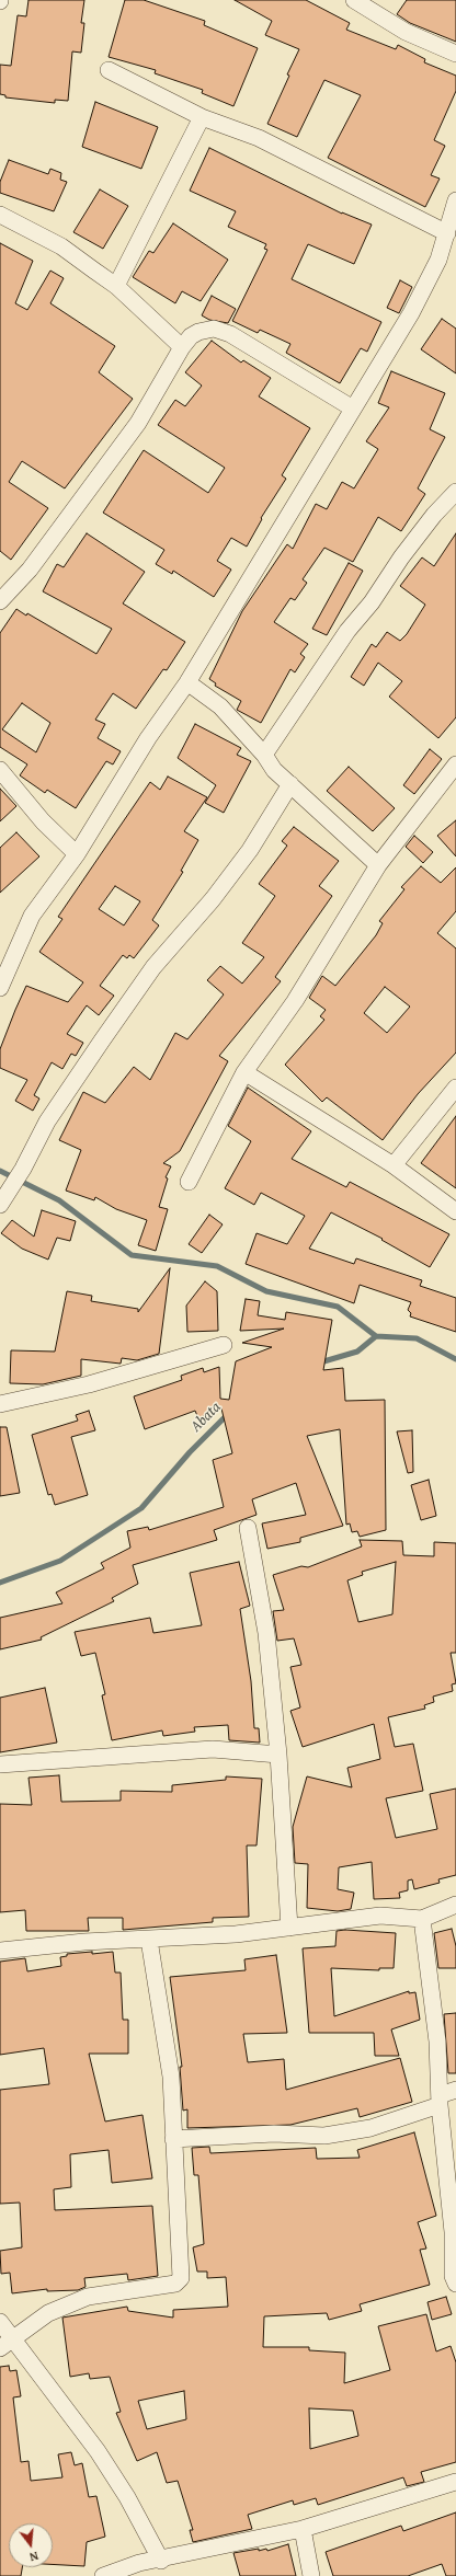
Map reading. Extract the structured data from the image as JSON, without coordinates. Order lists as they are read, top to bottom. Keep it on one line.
{"water":["Abata"],"north":"bottom"}
